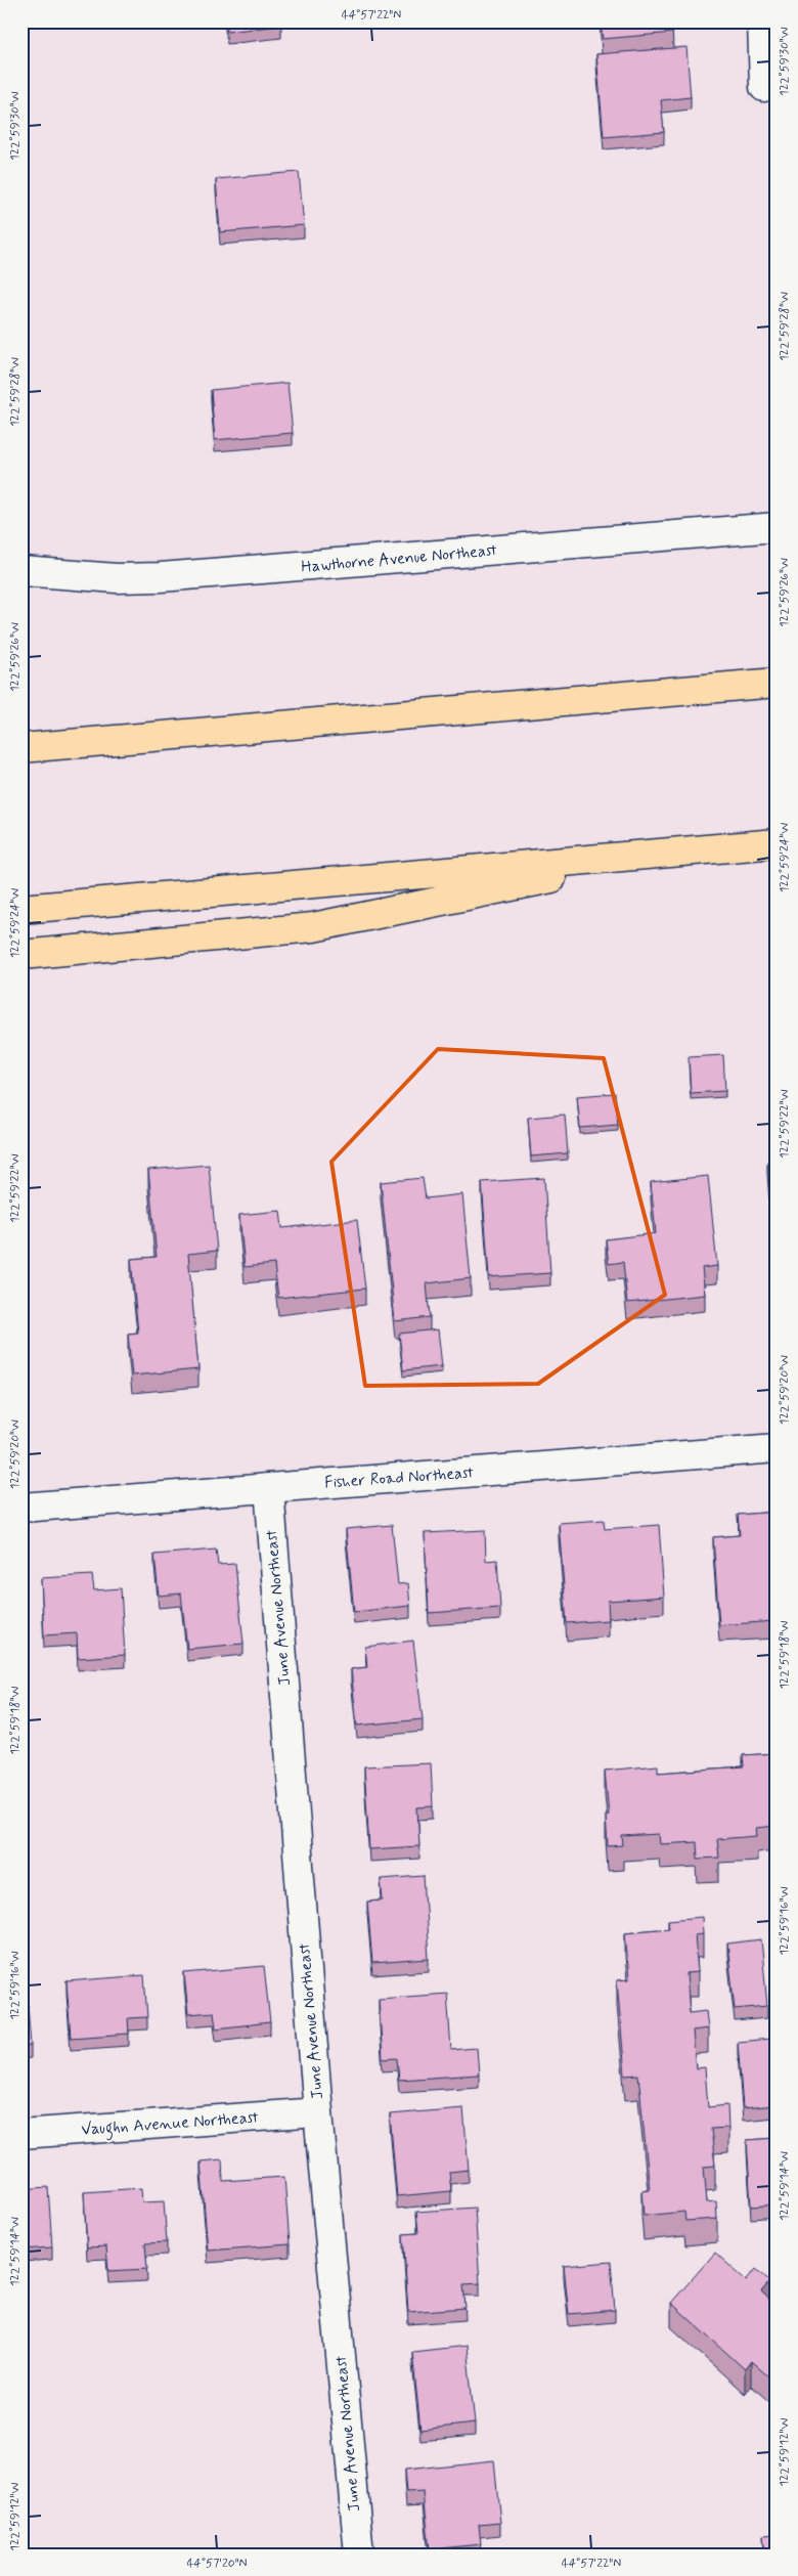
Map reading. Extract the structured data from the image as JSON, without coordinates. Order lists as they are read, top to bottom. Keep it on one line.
{"streets":{"street":["Hawthorne Avenue Northeast","Fisher Road Northeast","June Avenue Northeast","Vaughn Avenue Northeast"]},"crossings":[["Fisher Road Northeast","June Avenue Northeast"],["June Avenue Northeast","Vaughn Avenue Northeast"]],"coordinates":["44°57'22\"N","122°59'30\"W","122°59'28\"W","122°59'26\"W","122°59'24\"W","122°59'22\"W","122°59'20\"W","122°59'18\"W","122°59'16\"W","122°59'14\"W","122°59'12\"W","44°57'20\"N"]}
